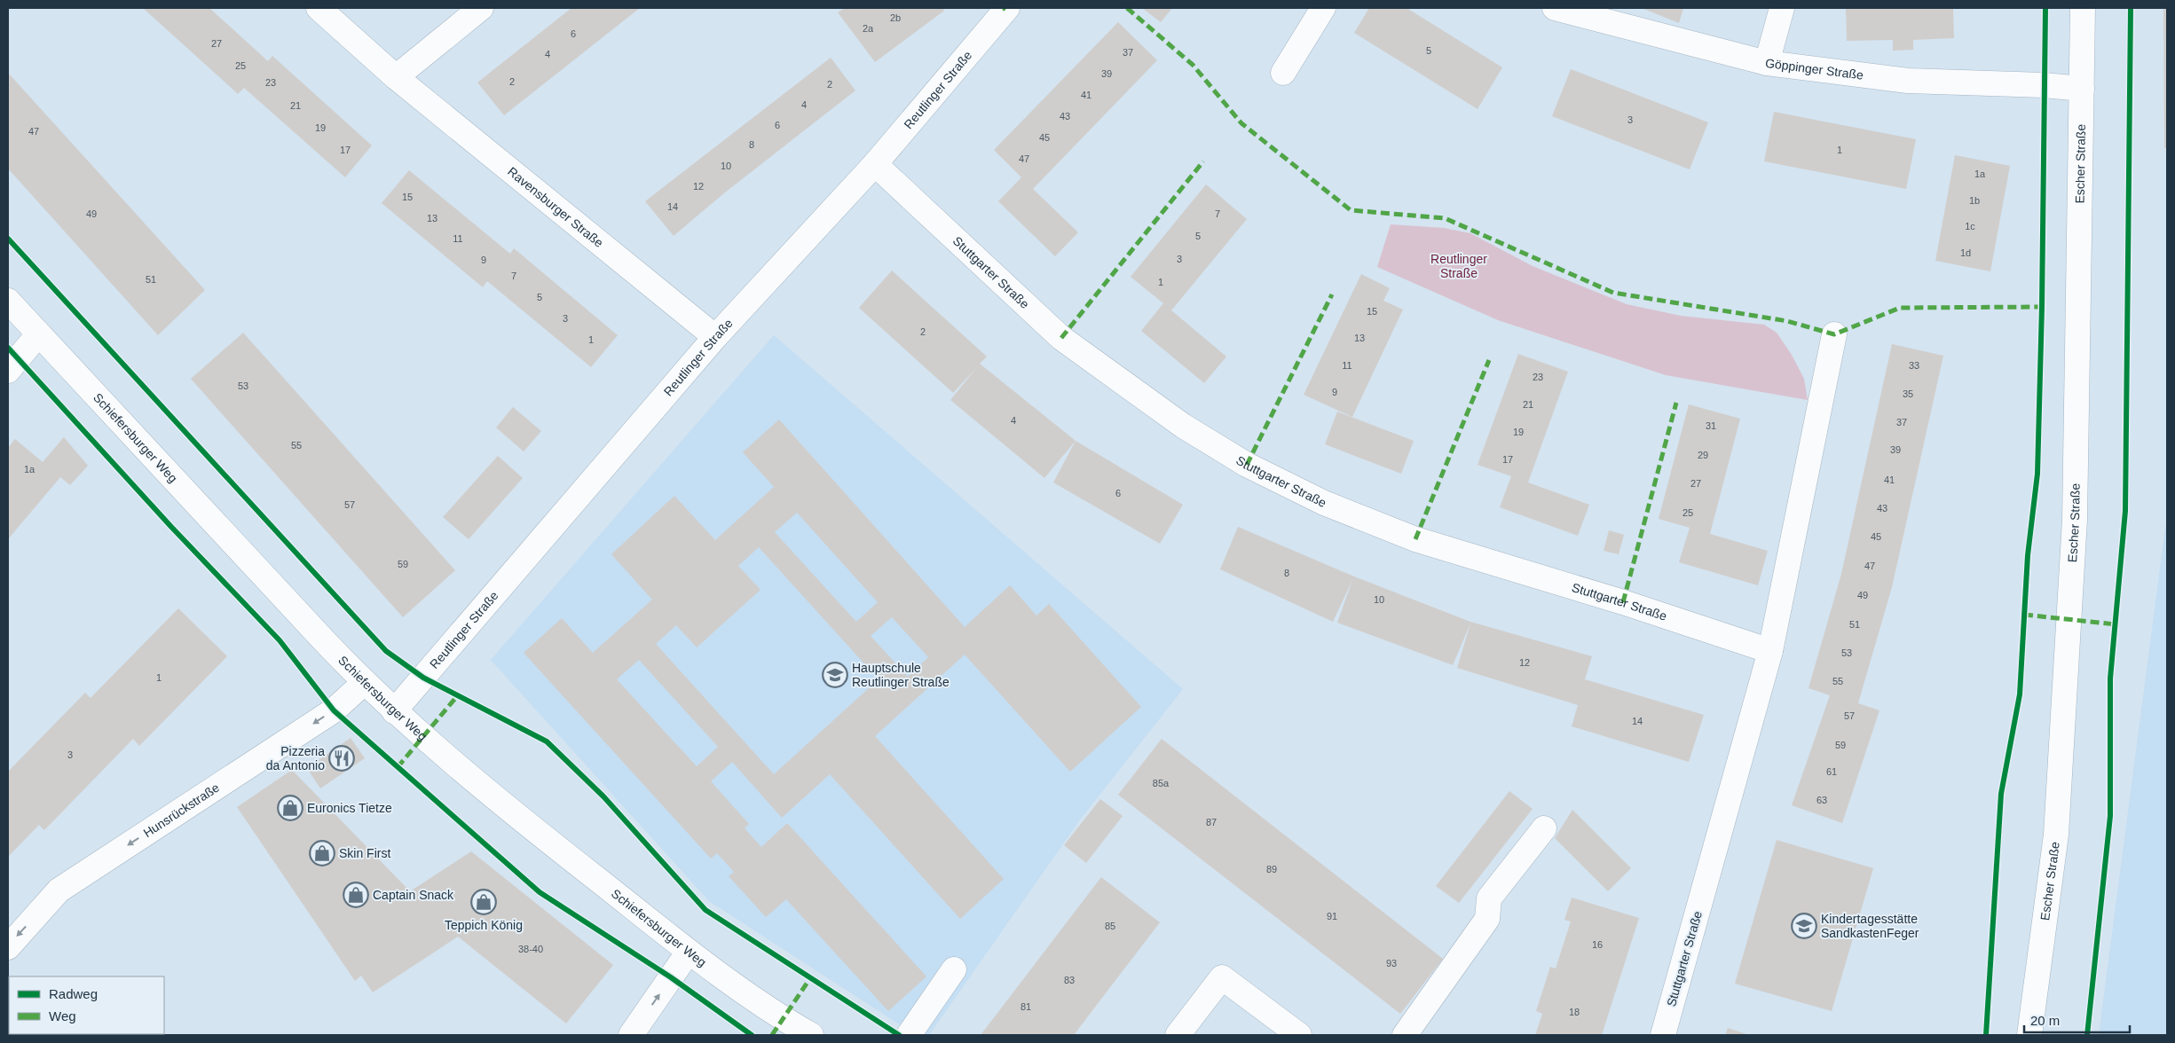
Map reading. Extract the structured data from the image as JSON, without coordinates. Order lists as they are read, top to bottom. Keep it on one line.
{"streets":{"street":["Göppinger Straße","Reutlinger Straße","Escher Straße","Ravensburger Straße","Stuttgarter Straße","Schiefersburger Weg","Hunsrückstraße"]},"crossings":[["Göppinger Straße","Escher Straße"],["Reutlinger Straße","Ravensburger Straße"],["Reutlinger Straße","Stuttgarter Straße"],["Reutlinger Straße","Schiefersburger Weg"],["Schiefersburger Weg","Hunsrückstraße"]],"one_way":["Hunsrückstraße"],"parks":["Reutlinger Straße"],"places":{"school or university":["Hauptschule Reutlinger Straße","Kindertagesstätte SandkastenFeger"],"restaurant":["Pizzeria da Antonio"],"shop":["Euronics Tietze","Skin First","Captain Snack","Teppich König"]},"house_numbers":["2b","2a","6","27","5","37","4","25","39","2","23","2","41","4","21","43","3","6","19","47","45","8","17","1","47","10","1a","12","15","1b","14","49","7","13","1c","5","11","1d","3","9","7","51","1","5","15","3","2","13","1","11","33","23","53","9","35","21","4","37","31","19","55","39","29","17","1a","41","27","6","57","43","25","45","59","47","8","49","10","51","53","12","1","55","57","14","59","3","61","85a","63","87","89","91","85","16","38-40","93","83","81","18"],"legend":["Radweg","Weg"],"scale_bar":"20 m"}
